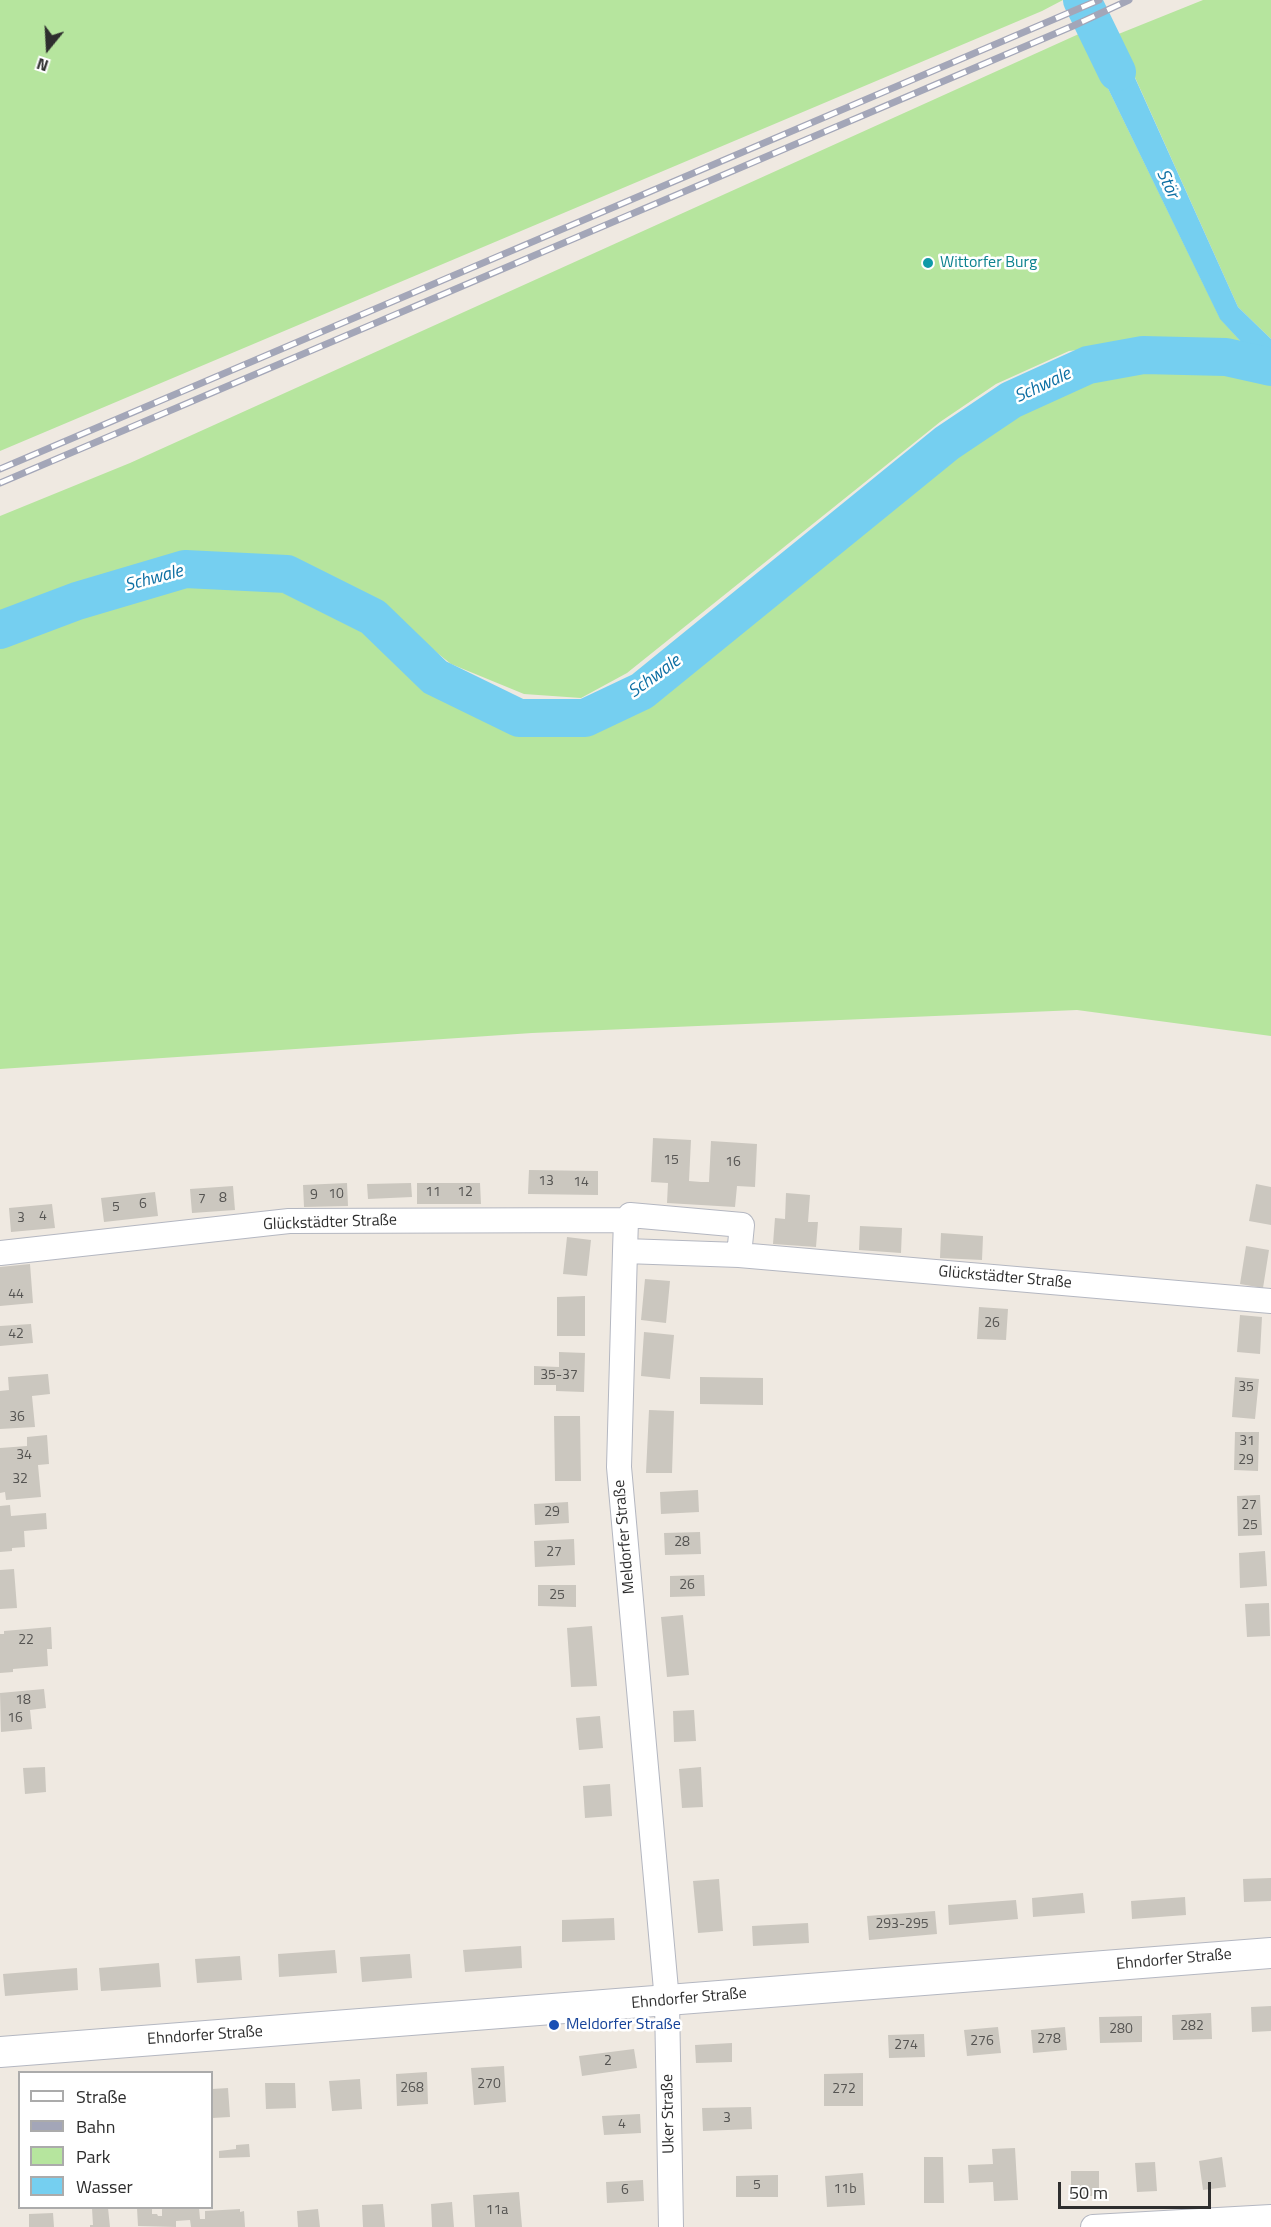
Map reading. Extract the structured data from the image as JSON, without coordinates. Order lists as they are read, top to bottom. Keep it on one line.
{"streets":{"street":["Glückstädter Straße","Meldorfer Straße","Ehndorfer Straße","Uker Straße"]},"crossings":[["Glückstädter Straße","Meldorfer Straße"],["Meldorfer Straße","Ehndorfer Straße"],["Meldorfer Straße","Uker Straße"],["Ehndorfer Straße","Uker Straße"]],"water":["Stör","Schwale"],"places":["Wittorfer Burg","Meldorfer Straße"],"house_numbers":["15","16","13","14","11","12","10","9","8","7","6","5","4","3","44","26","42","35-37","35","36","31","34","29","32","27","29","25","28","27","26","25","22","18","16","293-295","282","280","278","276","274","2","270","268","272","3","4","5","11b","6","11a"],"legend":["Straße","Bahn","Park","Wasser"],"scale_bar":"50 m","north":"bottom"}
